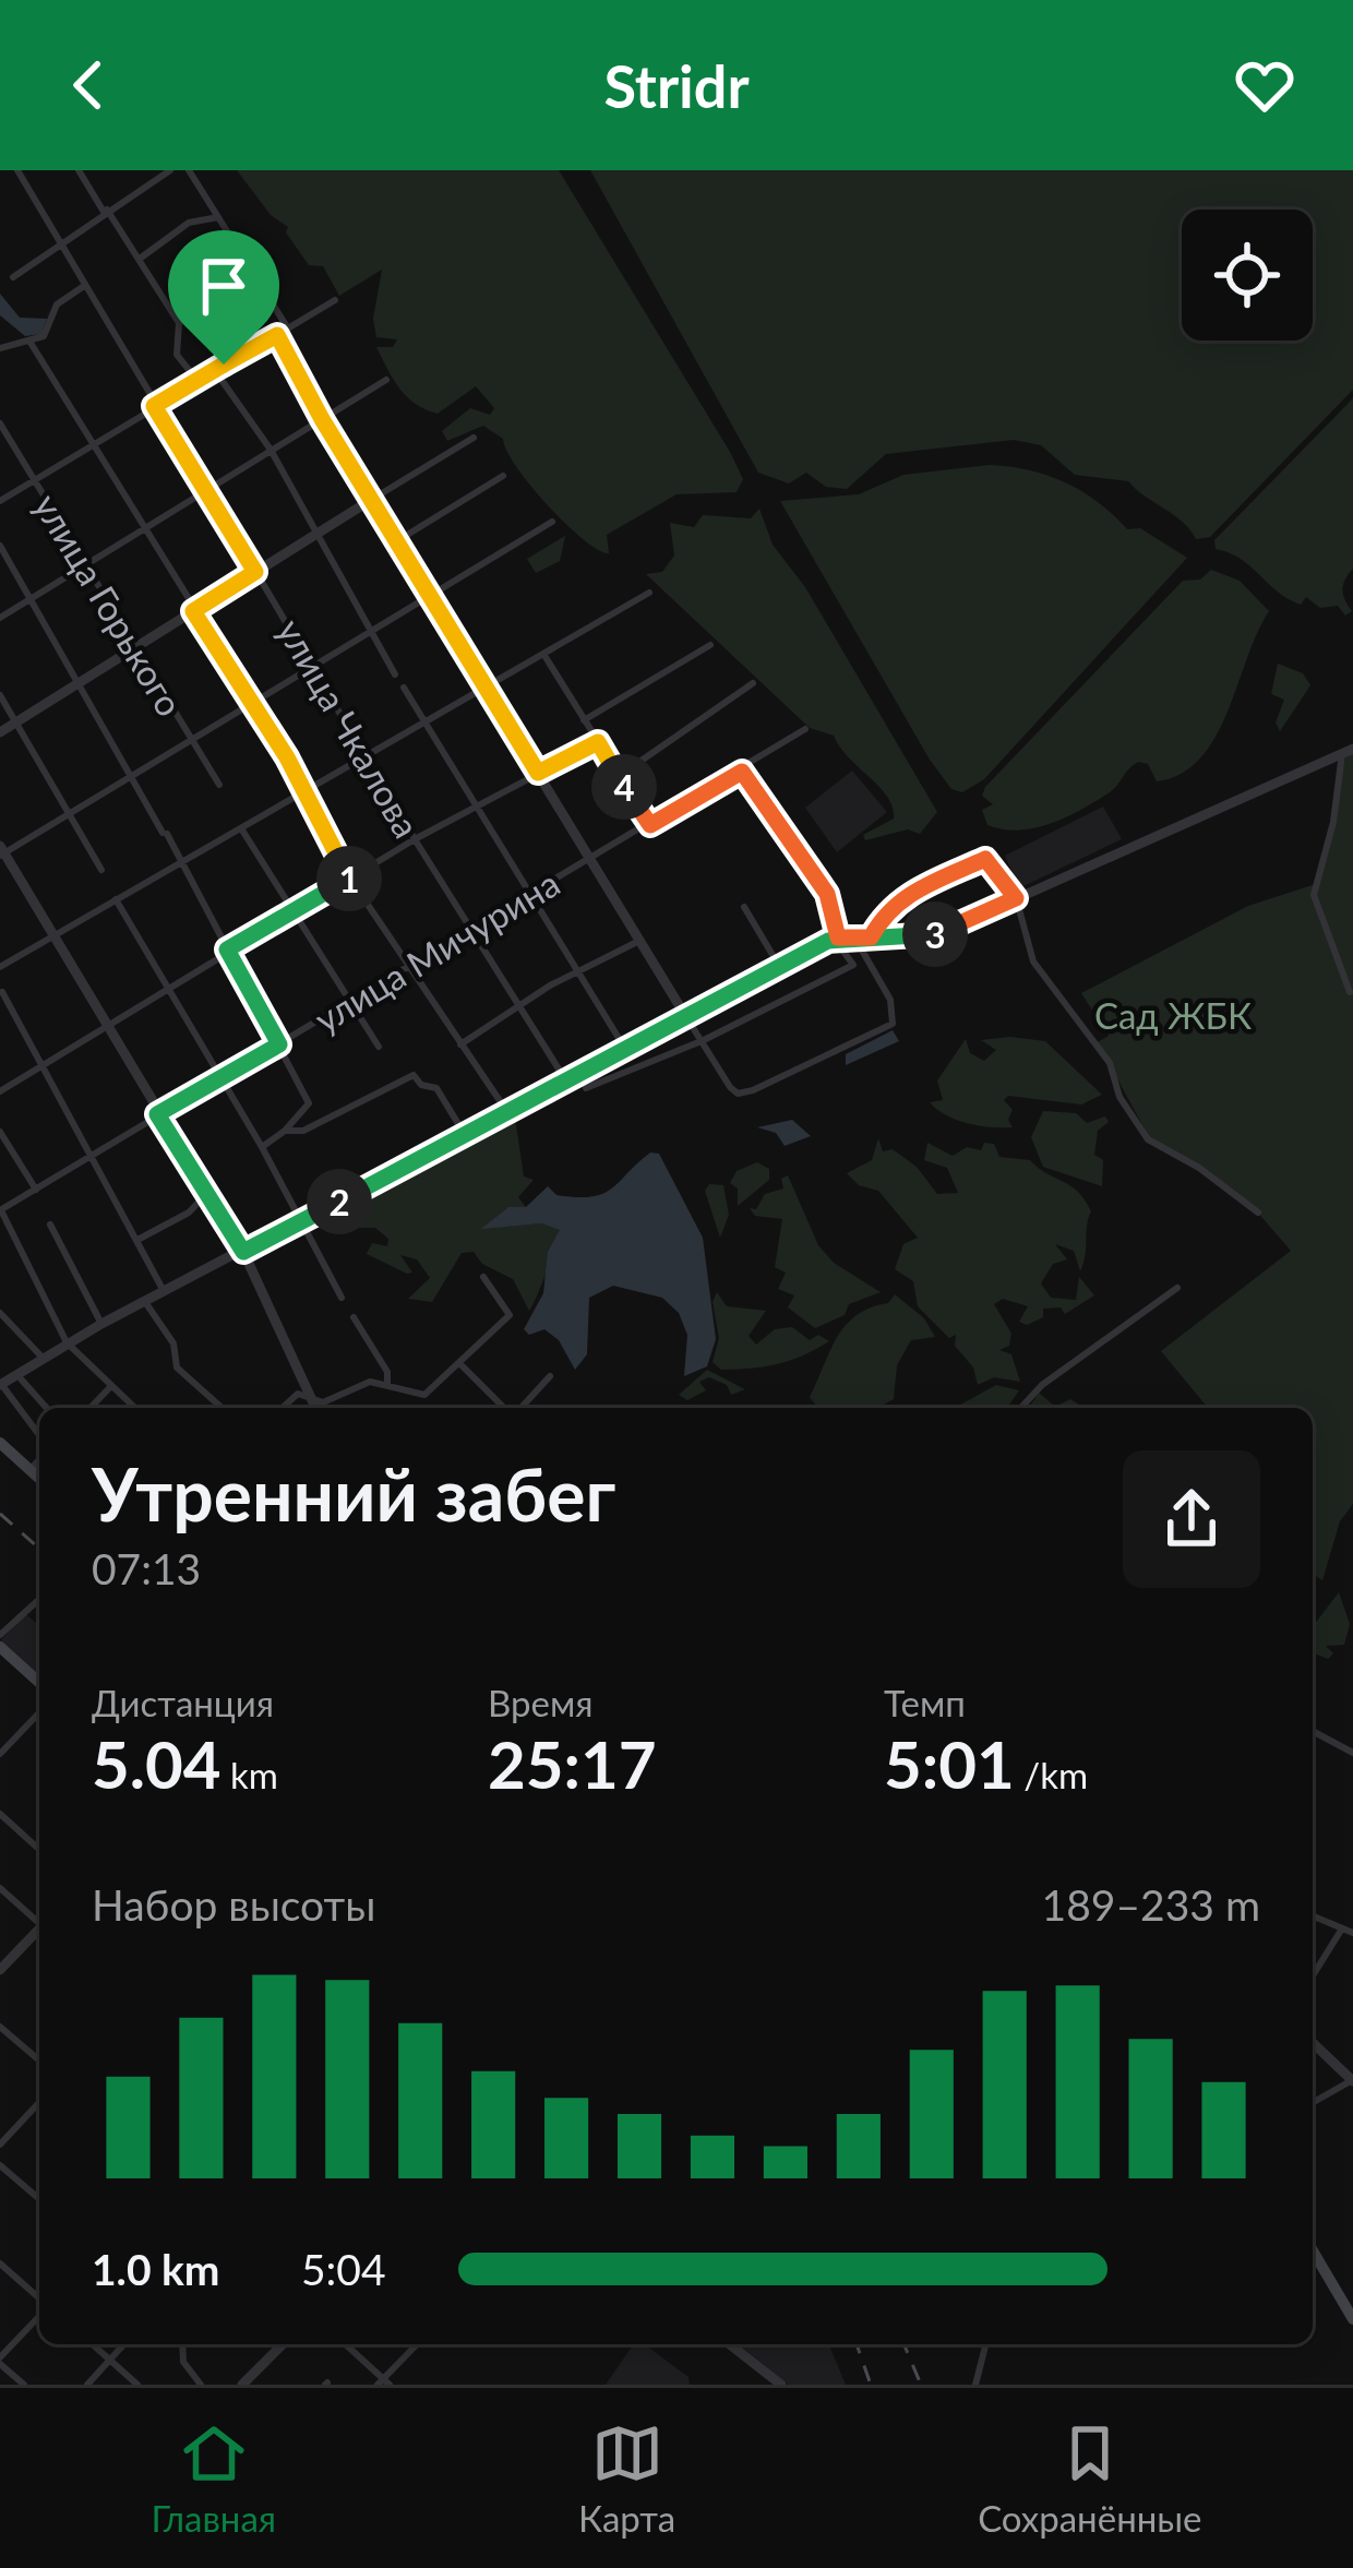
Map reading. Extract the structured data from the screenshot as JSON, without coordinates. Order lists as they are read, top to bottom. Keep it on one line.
{"streets":{"street":["улица Горького","улица Чкалова","улица Мичурина"]},"crossings":[["улица Чкалова","улица Мичурина"]],"parks":["Сад ЖБК"],"page":{"header":"Stridr","pins":["4","1","3","2"],"heading":["Утренний забег","07:13"],"stats":[["Дистанция","5.04 km"],["Время","25:17"],["Темп","5:01 /km"]],"chart":["Набор высоты","189–233 m"],"list":[{"name":"1.0 km","note":"5:04"}],"tabs":["Главная","Карта","Сохранённые"]}}
